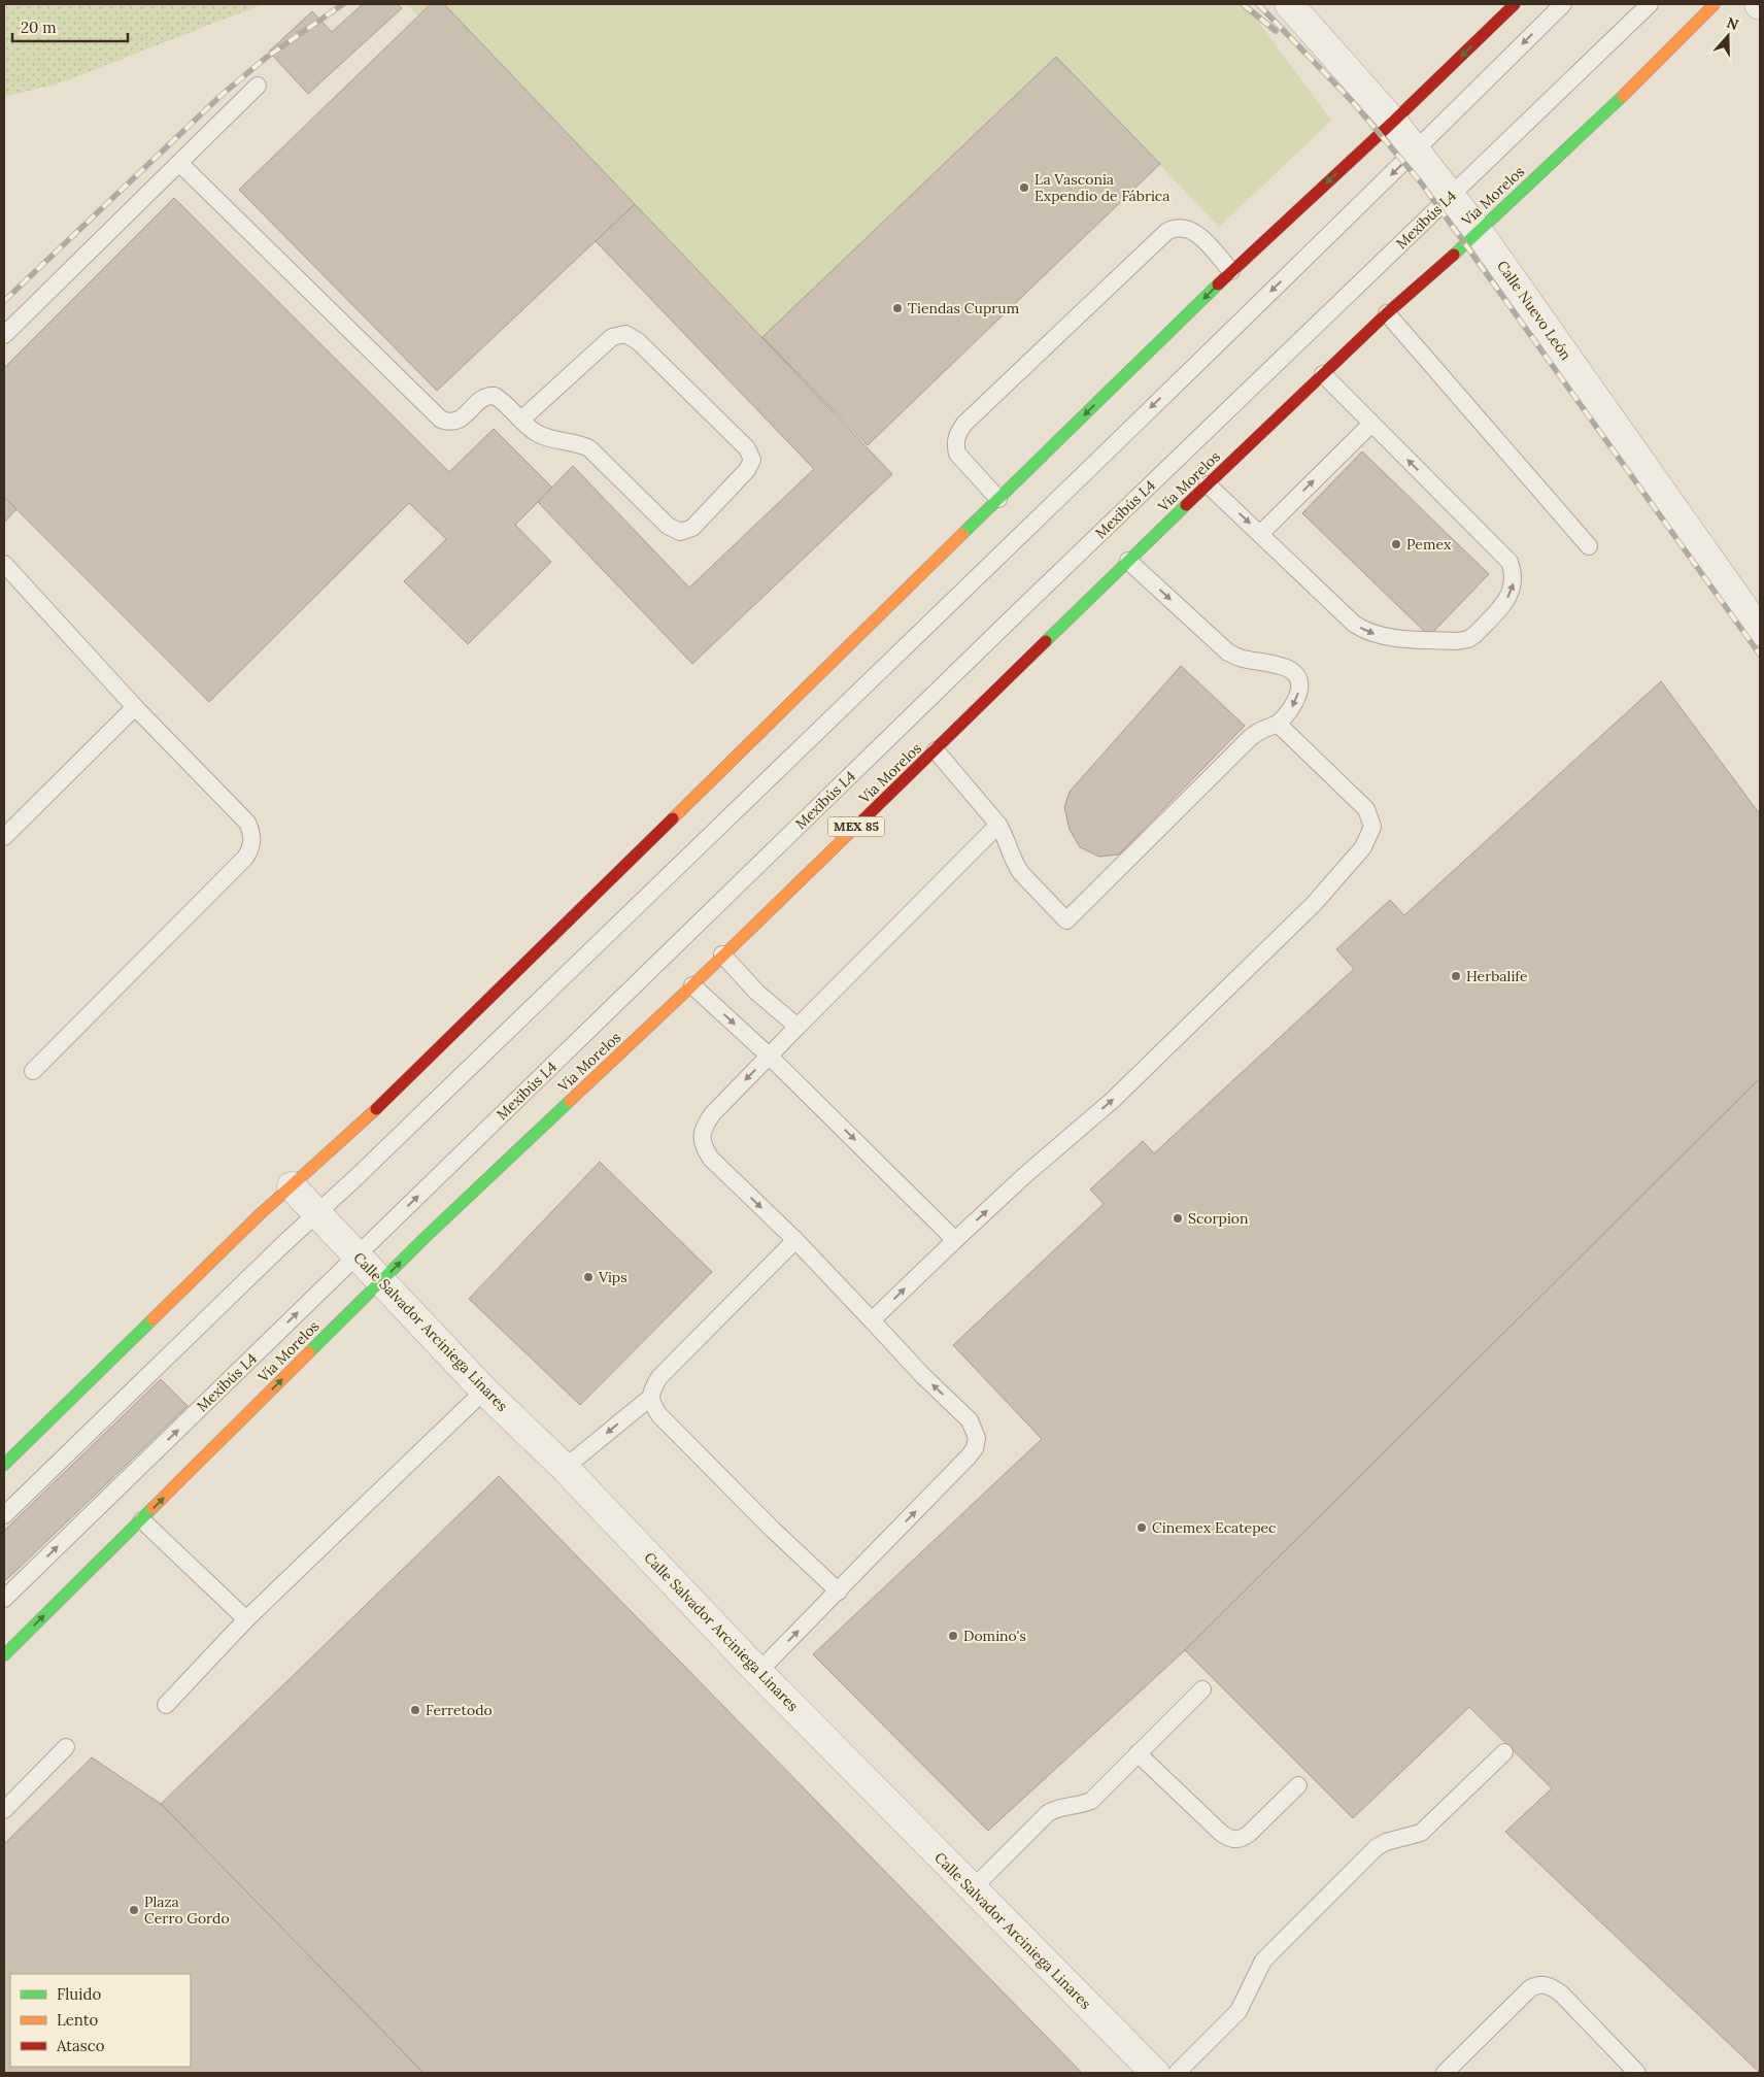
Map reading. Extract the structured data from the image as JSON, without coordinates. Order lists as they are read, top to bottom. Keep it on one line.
{"streets":{"main road":["Vía Morelos","MEX 85"],"street":["Calle Nuevo León","Calle Salvador Arciniega Linares"],"lane":["Mexibús L4"]},"crossings":[["Vía Morelos","Calle Nuevo León"],["Vía Morelos","Calle Salvador Arciniega Linares"],["Mexibús L4","Calle Nuevo León"],["Mexibús L4","Calle Salvador Arciniega Linares"]],"one_way":["Vía Morelos"],"places":["La Vasconia Expendio de Fábrica","Tiendas Cuprum","Pemex","Herbalife","Scorpion","Vips","Cinemex Ecatepec","Domino's","Ferretodo","Plaza Cerro Gordo"],"legend":["Fluido","Lento","Atasco"],"scale_bar":"20 m","north":"top"}
